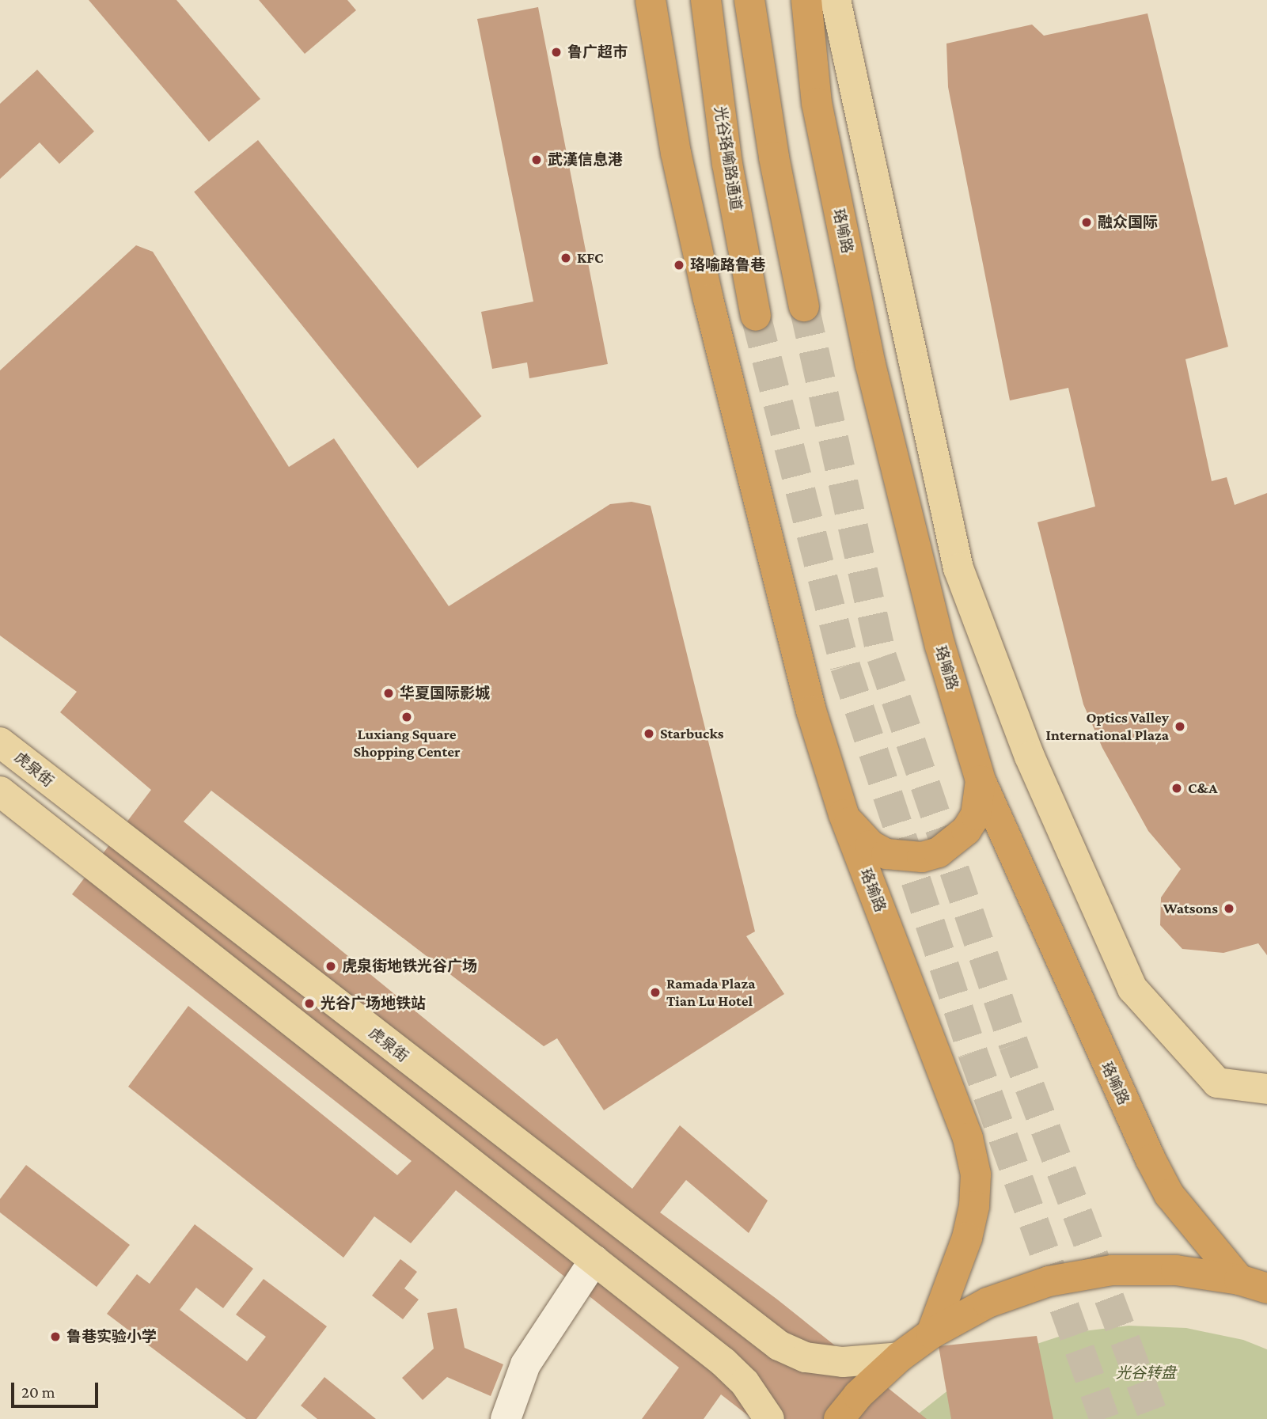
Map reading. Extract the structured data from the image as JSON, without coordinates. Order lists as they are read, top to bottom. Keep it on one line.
{"streets":{"highway":["光谷珞喻路通道","珞喻路","珞瑜路"],"main road":["虎泉街"]},"parks":["光谷转盘"],"places":["鲁广超市","武漢信息港","融众国际","KFC","珞喻路鲁巷","华夏国际影城","Luxiang Square Shopping Center","Optics Valley International Plaza","Starbucks","C&A","Watsons","虎泉街地铁光谷广场","Ramada Plaza Tian Lu Hotel","光谷广场地铁站","鲁巷实验小学"],"scale_bar":"20 m"}
